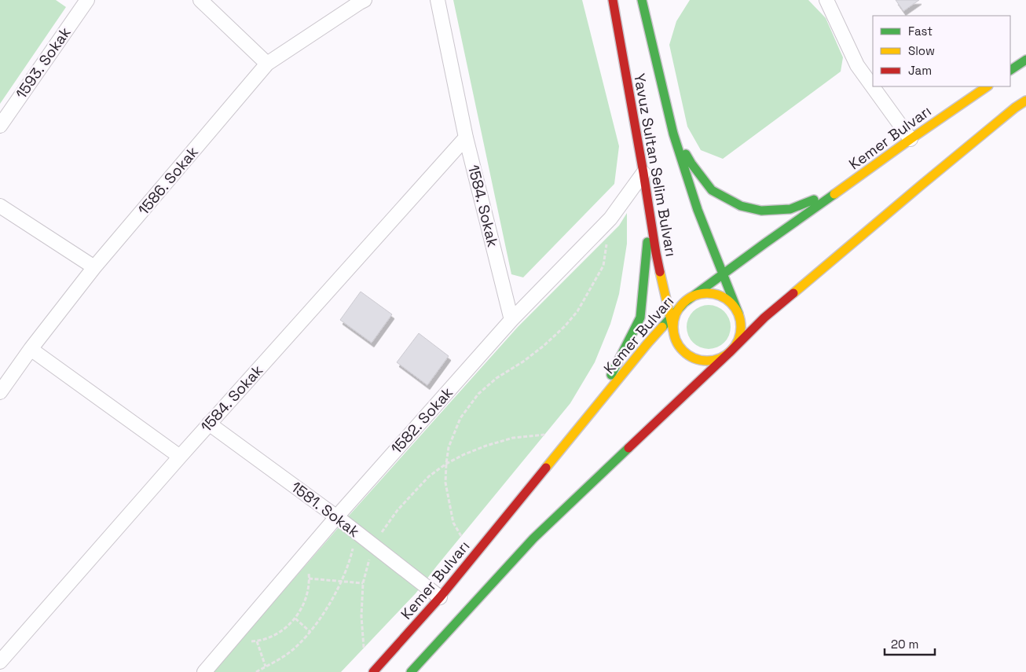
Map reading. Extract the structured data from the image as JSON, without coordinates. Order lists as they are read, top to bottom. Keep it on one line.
{"streets":{"main road":["Kemer Bulvarı","Yavuz Sultan Selim Bulvarı"],"street":["1593. Sokak","1586. Sokak","1584. Sokak","1582. Sokak","1581. Sokak"]},"crossings":[["Kemer Bulvarı","Yavuz Sultan Selim Bulvarı"],["Kemer Bulvarı","1581. Sokak"],["Yavuz Sultan Selim Bulvarı","1582. Sokak"],["1584. Sokak","1582. Sokak"],["1584. Sokak","1581. Sokak"],["1582. Sokak","1581. Sokak"]],"legend":["Fast","Slow","Jam"],"scale_bar":"20 m"}
